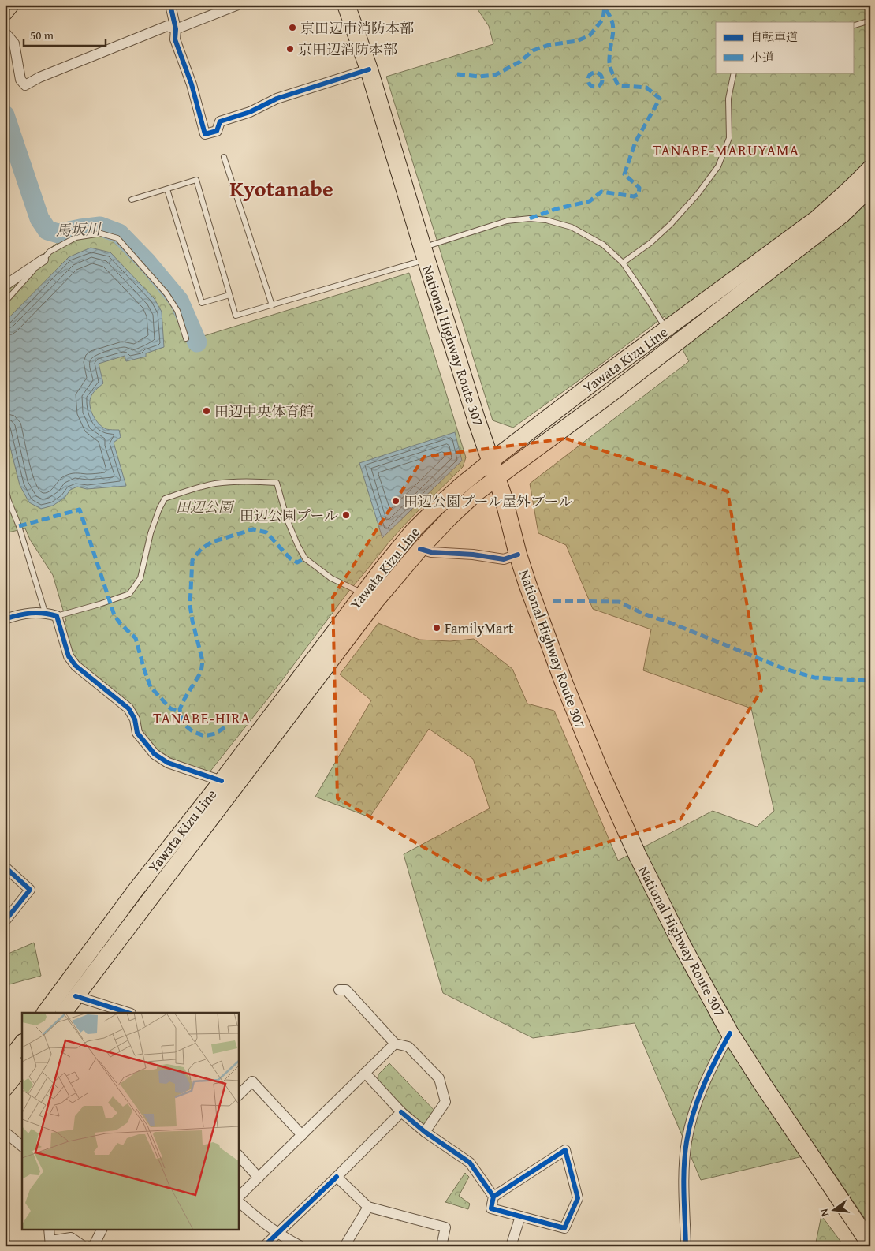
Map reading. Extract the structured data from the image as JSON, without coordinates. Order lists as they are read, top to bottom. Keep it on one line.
{"streets":{"highway":["National Highway Route 307"],"main road":["Yawata Kizu Line"]},"crossings":[["National Highway Route 307","Yawata Kizu Line"]],"districts":["TANABE-MARUYAMA","Kyotanabe","TANABE-HIRA"],"water":["馬坂川"],"parks":["田辺公園"],"places":["京田辺市消防本部","京田辺消防本部","田辺中央体育館","田辺公園プール屋外プール","田辺公園プール","FamilyMart"],"legend":["自転車道","小道"],"scale_bar":"50 m","north":"left"}
